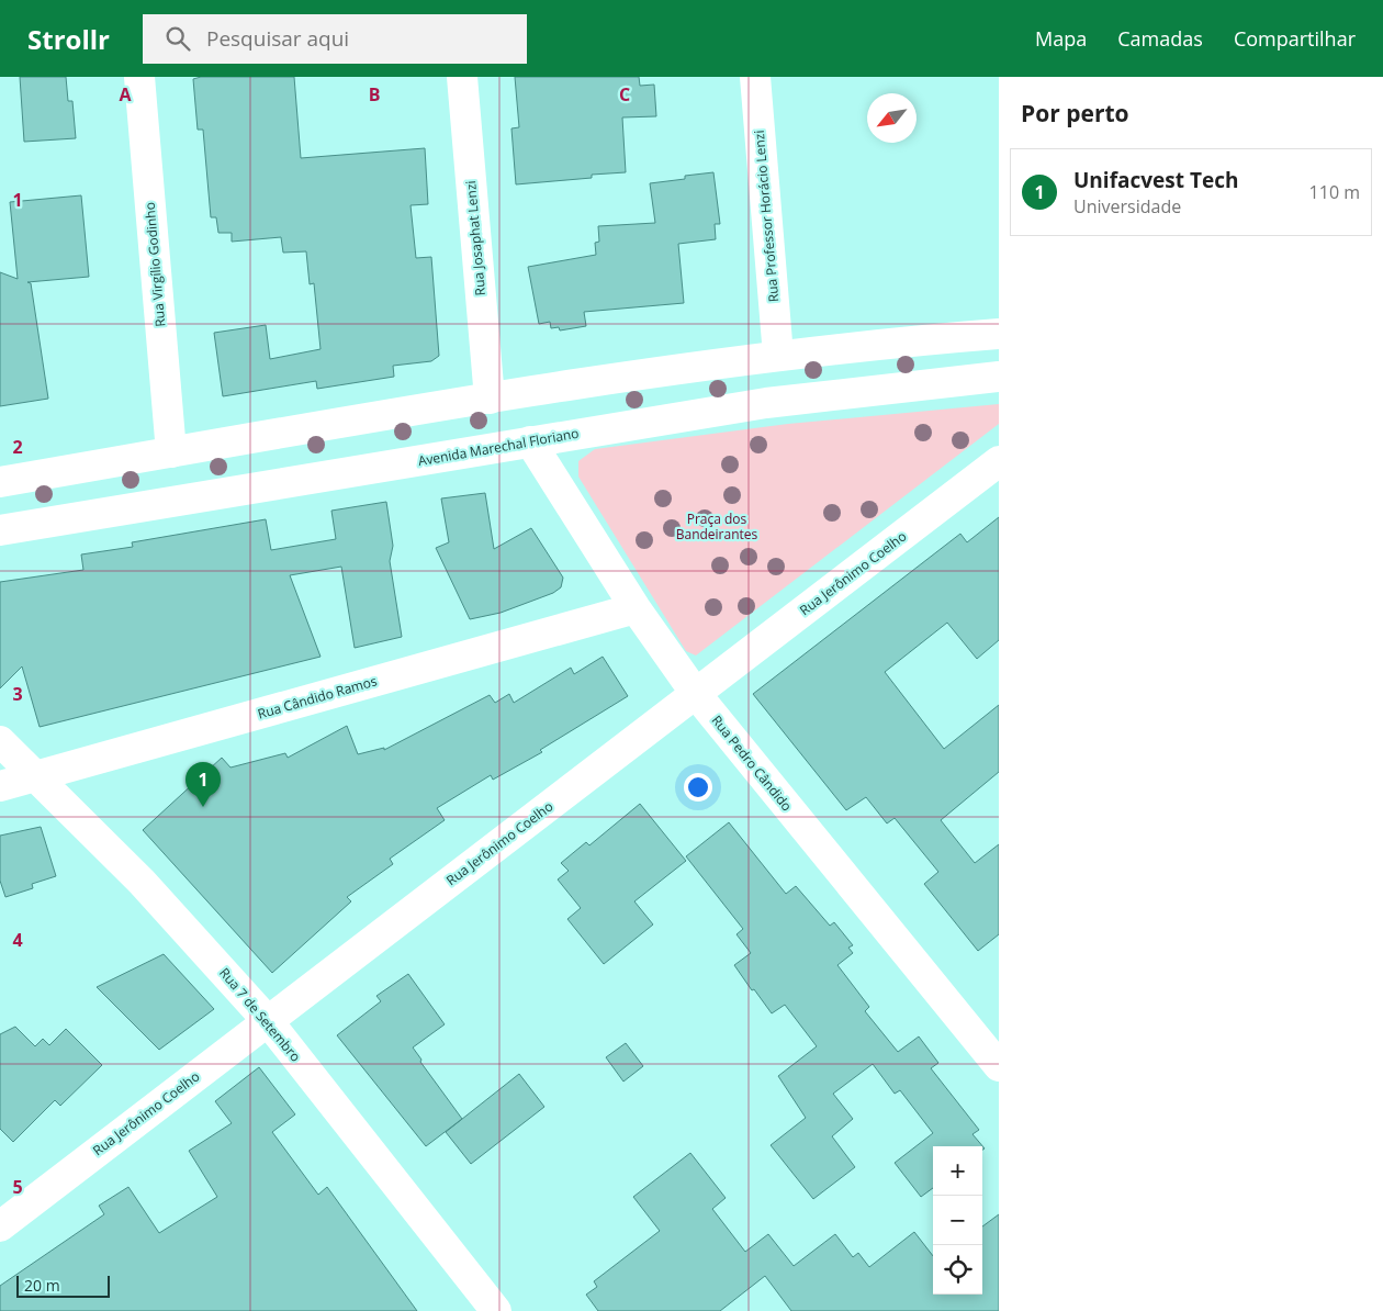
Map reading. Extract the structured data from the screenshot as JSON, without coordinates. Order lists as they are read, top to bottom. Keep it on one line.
{"streets":{"street":["Rua Professor Horácio Lenzi","Rua Josaphat Lenzi","Rua Virgílio Godinho","Avenida Marechal Floriano","Rua Jerônimo Coelho","Rua Cândido Ramos","Rua Pedro Cândido","Rua 7 de Setembro"]},"crossings":[["Avenida Marechal Floriano","Rua Pedro Cândido"],["Rua Jerônimo Coelho","Rua Pedro Cândido"],["Rua Jerônimo Coelho","Rua 7 de Setembro"],["Rua Cândido Ramos","Rua Pedro Cândido"],["Rua Cândido Ramos","Rua 7 de Setembro"]],"parks":["Praça dos Bandeirantes"],"scale_bar":"20 m","north":"bottom left","page":{"header":"Strollr","search":"Pesquisar aqui","nav":["Mapa","Camadas","Compartilhar"],"heading":"Por perto","list":[{"mark":"1","name":"Unifacvest Tech","note":"Universidade","value":"110 m"}],"pins":"1","map_buttons":["+","−"],"scale":"20 m"},"grid":{"columns":["A","B","C"],"rows":["1","2","3","4","5"]}}
